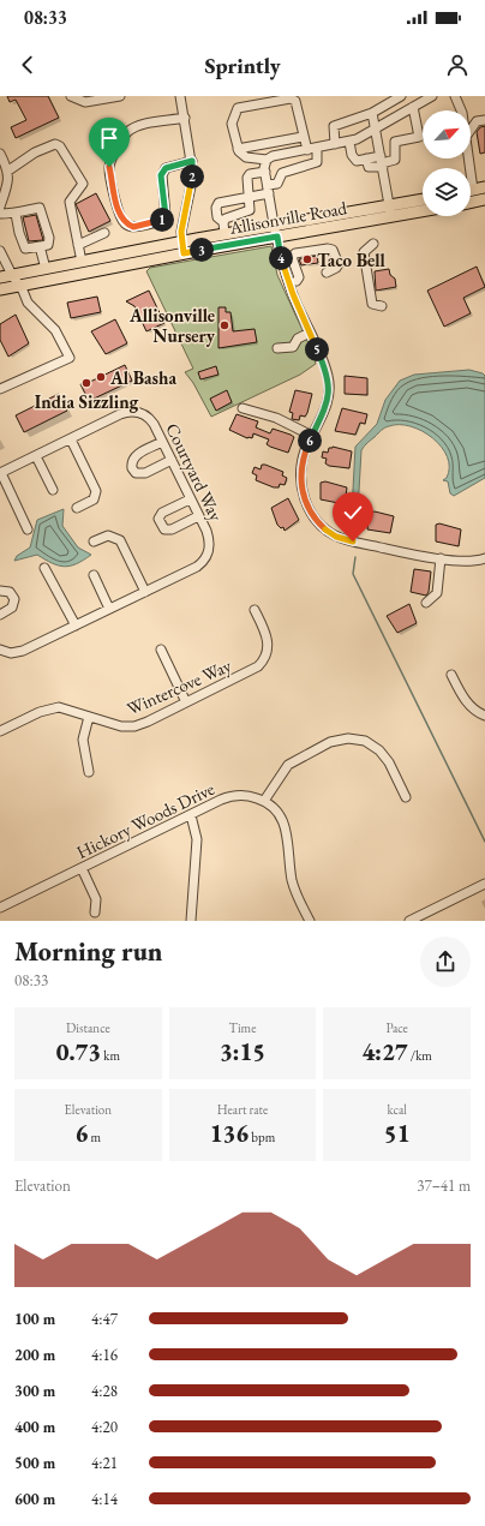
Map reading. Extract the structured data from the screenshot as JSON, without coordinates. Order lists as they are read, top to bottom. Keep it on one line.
{"streets":{"main road":["Allisonville Road"],"street":["Courtyard Way","Wintercove Way","Hickory Woods Drive"]},"places":["Taco Bell","Allisonville Nursery","Al Basha","India Sizzling"],"north":"top right","page":{"status":"08:33","header":"Sprintly","pins":["2","1","3","4","5","6"],"heading":["Morning run","08:33"],"stats":[["Distance","0.73 km"],["Time","3:15"],["Pace","4:27 /km"],["Elevation","6 m"],["Heart rate","136 bpm"],["kcal","51"]],"chart":["Elevation","37–41 m"],"list":[{"name":"100 m","note":"4:47"},{"name":"200 m","note":"4:16"},{"name":"300 m","note":"4:28"},{"name":"400 m","note":"4:20"},{"name":"500 m","note":"4:21"},{"name":"600 m","note":"4:14"}]}}
